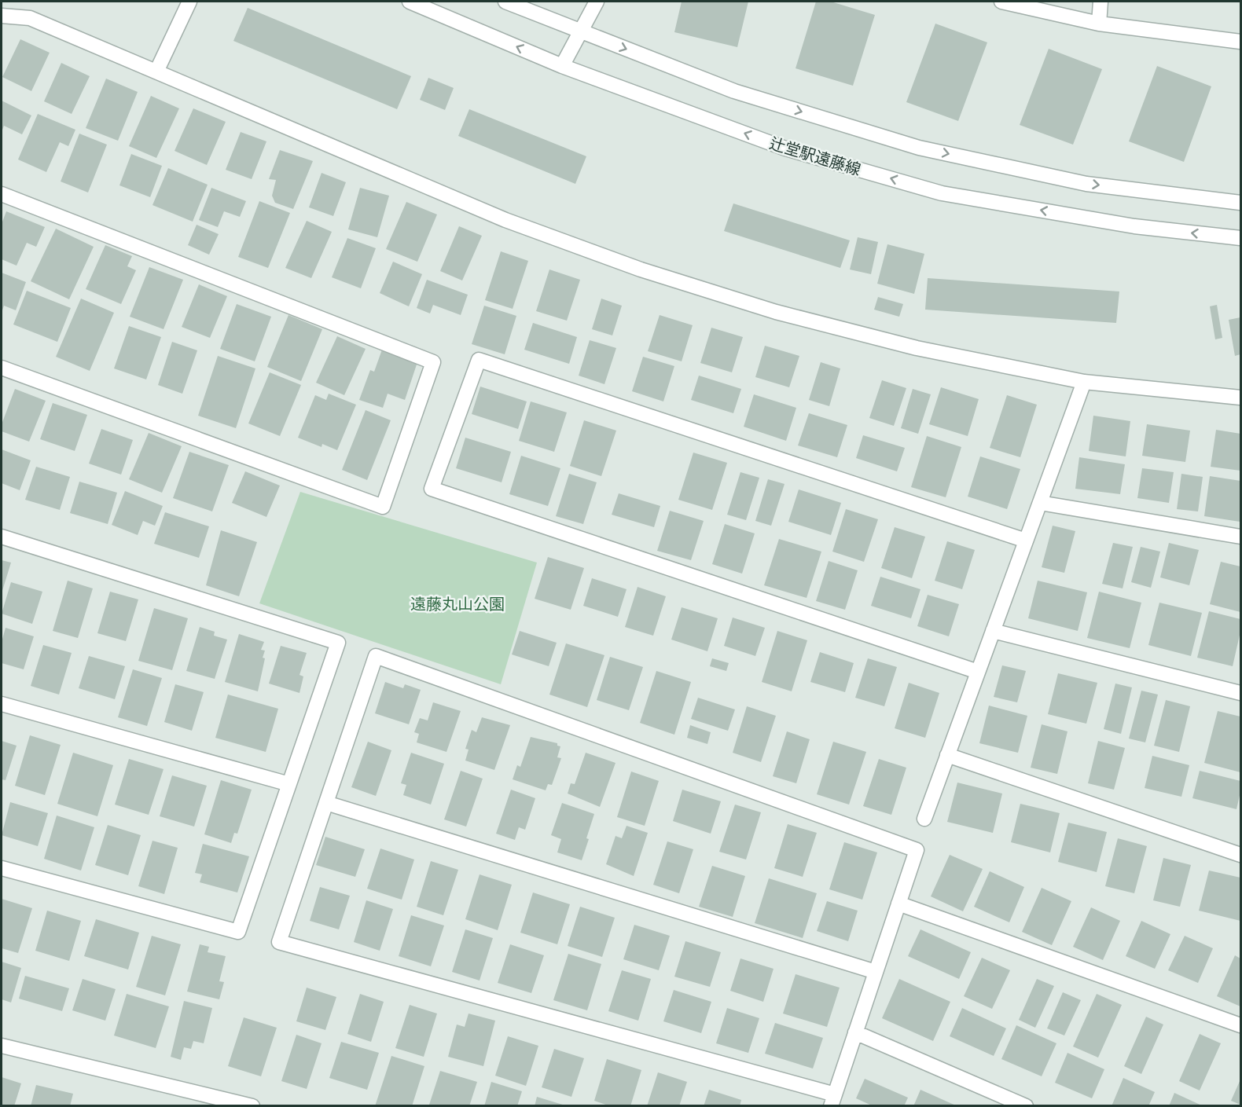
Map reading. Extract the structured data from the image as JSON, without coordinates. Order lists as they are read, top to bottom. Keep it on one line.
{"streets":{"street":["辻堂駅遠藤線"]},"parks":["遠藤丸山公園"]}
